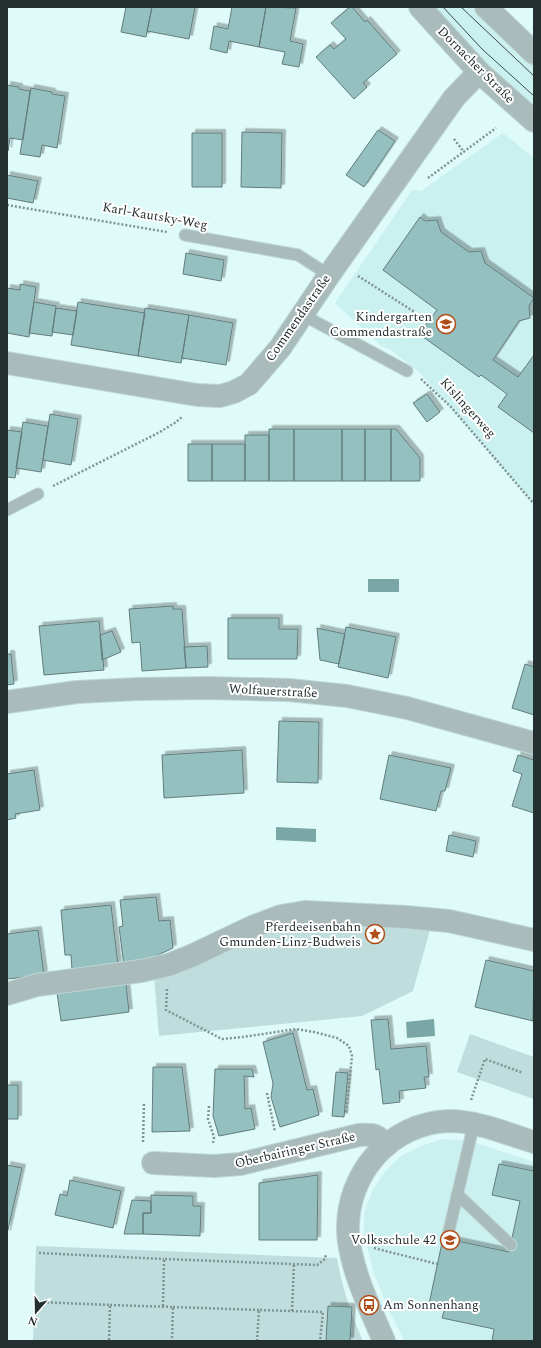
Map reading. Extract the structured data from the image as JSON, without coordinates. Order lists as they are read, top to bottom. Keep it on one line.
{"streets":{"street":["Dornacher Straße","Commendastraße","Wolfauerstraße","Oberbairinger Straße"],"lane":["Karl-Kautsky-Weg"],"path":["Kislingerweg"]},"crossings":[["Dornacher Straße","Commendastraße"],["Karl-Kautsky-Weg","Commendastraße"]],"places":{"school or university":["Kindergarten Commendastraße","Volksschule 42"],"place":["Pferdeeisenbahn Gmunden-Linz-Budweis"],"bus stop":["Am Sonnenhang"]},"north":"bottom"}
